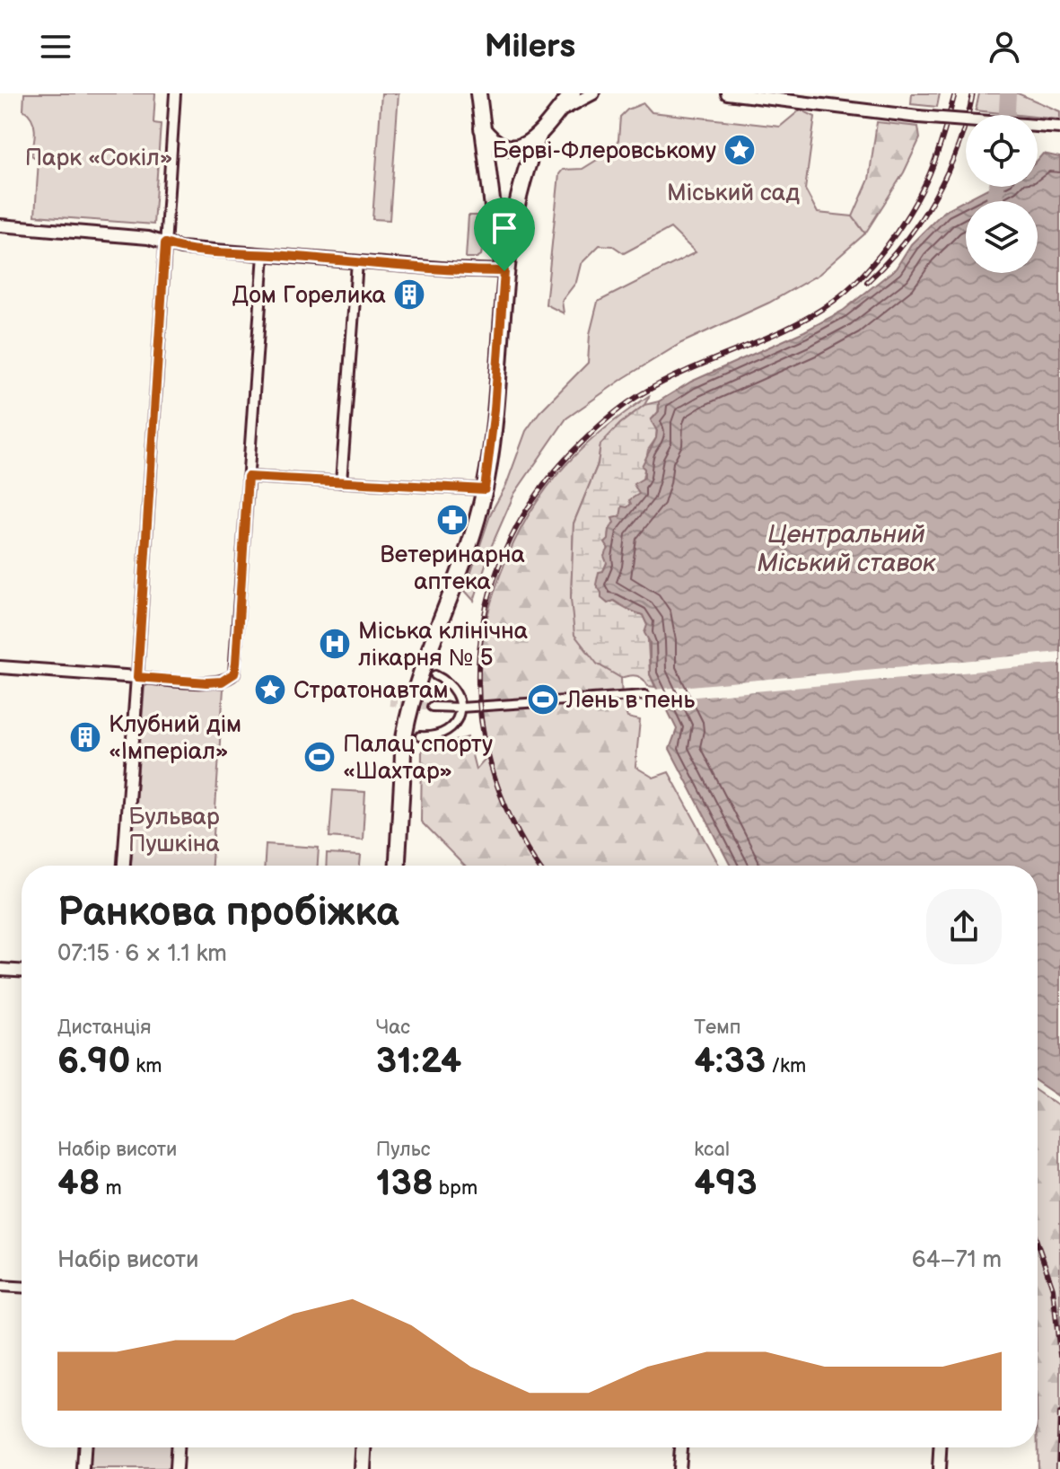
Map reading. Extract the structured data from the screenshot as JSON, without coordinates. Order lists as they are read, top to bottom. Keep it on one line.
{"water":["Центральний Міський ставок"],"parks":["Парк «Сокіл»","Міський сад","Бульвар Пушкіна"],"places":{"place":["Берві-Флеровському","Стратонавтам"],"building":["Дом Горелика","Клубний дім «Імперіал»"],"pharmacy":["Ветеринарна аптека"],"hospital":["Міська клінічна лікарня № 5"],"sports":["Лень в пень","Палац спорту «Шахтар»"]},"page":{"header":"Milers","heading":["Ранкова пробіжка","07:15 · 6 × 1.1 km"],"stats":[["Дистанція","6.90 km"],["Час","31:24"],["Темп","4:33 /km"],["Набір висоти","48 m"],["Пульс","138 bpm"],["kcal","493"]],"chart":["Набір висоти","64–71 m"]}}
